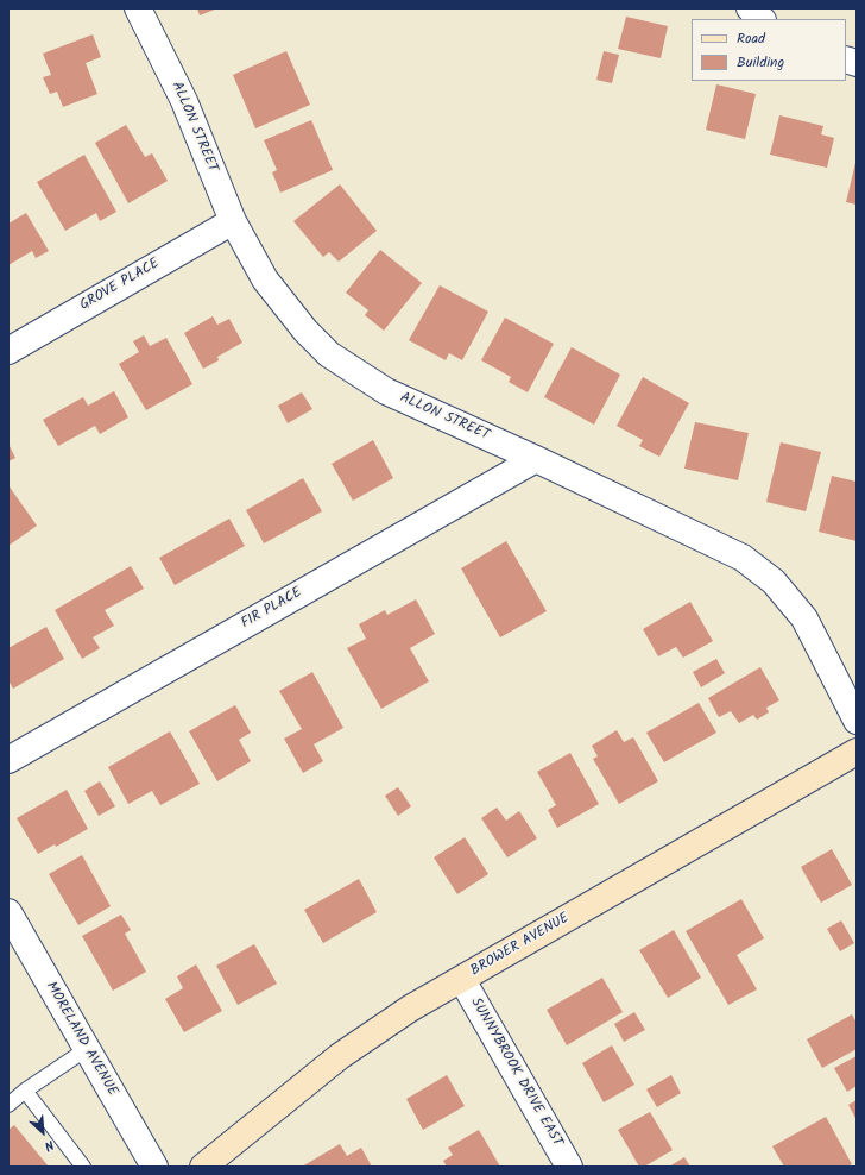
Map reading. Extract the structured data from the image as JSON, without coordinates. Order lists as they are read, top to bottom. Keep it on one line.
{"streets":{"main road":["BROWER AVENUE"],"street":["ALLON STREET","GROVE PLACE","FIR PLACE","MORELAND AVENUE","SUNNYBROOK DRIVE EAST"]},"crossings":[["ALLON STREET","GROVE PLACE"],["ALLON STREET","FIR PLACE"],["BROWER AVENUE","SUNNYBROOK DRIVE EAST"]],"legend":["Road","Building"],"north":"bottom right"}
